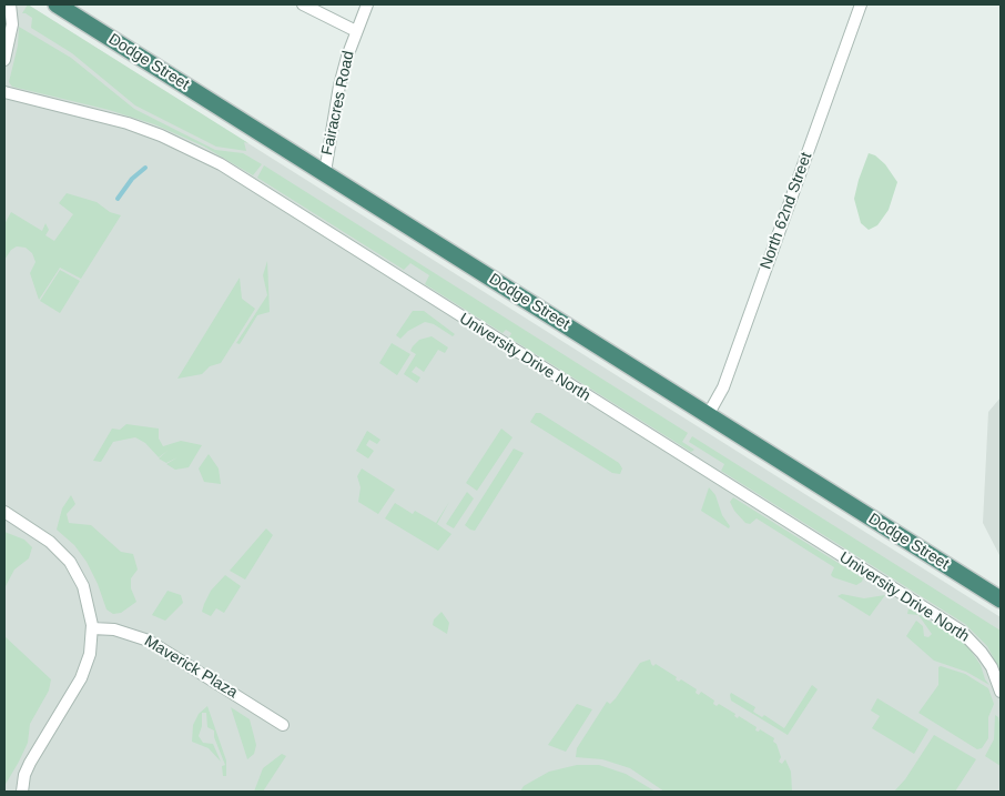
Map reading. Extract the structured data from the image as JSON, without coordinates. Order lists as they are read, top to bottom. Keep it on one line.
{"streets":{"highway":["Dodge Street"],"street":["Fairacres Road","North 62nd Street","University Drive North","Maverick Plaza"]},"crossings":[["Dodge Street","Fairacres Road"],["Dodge Street","North 62nd Street"]]}
